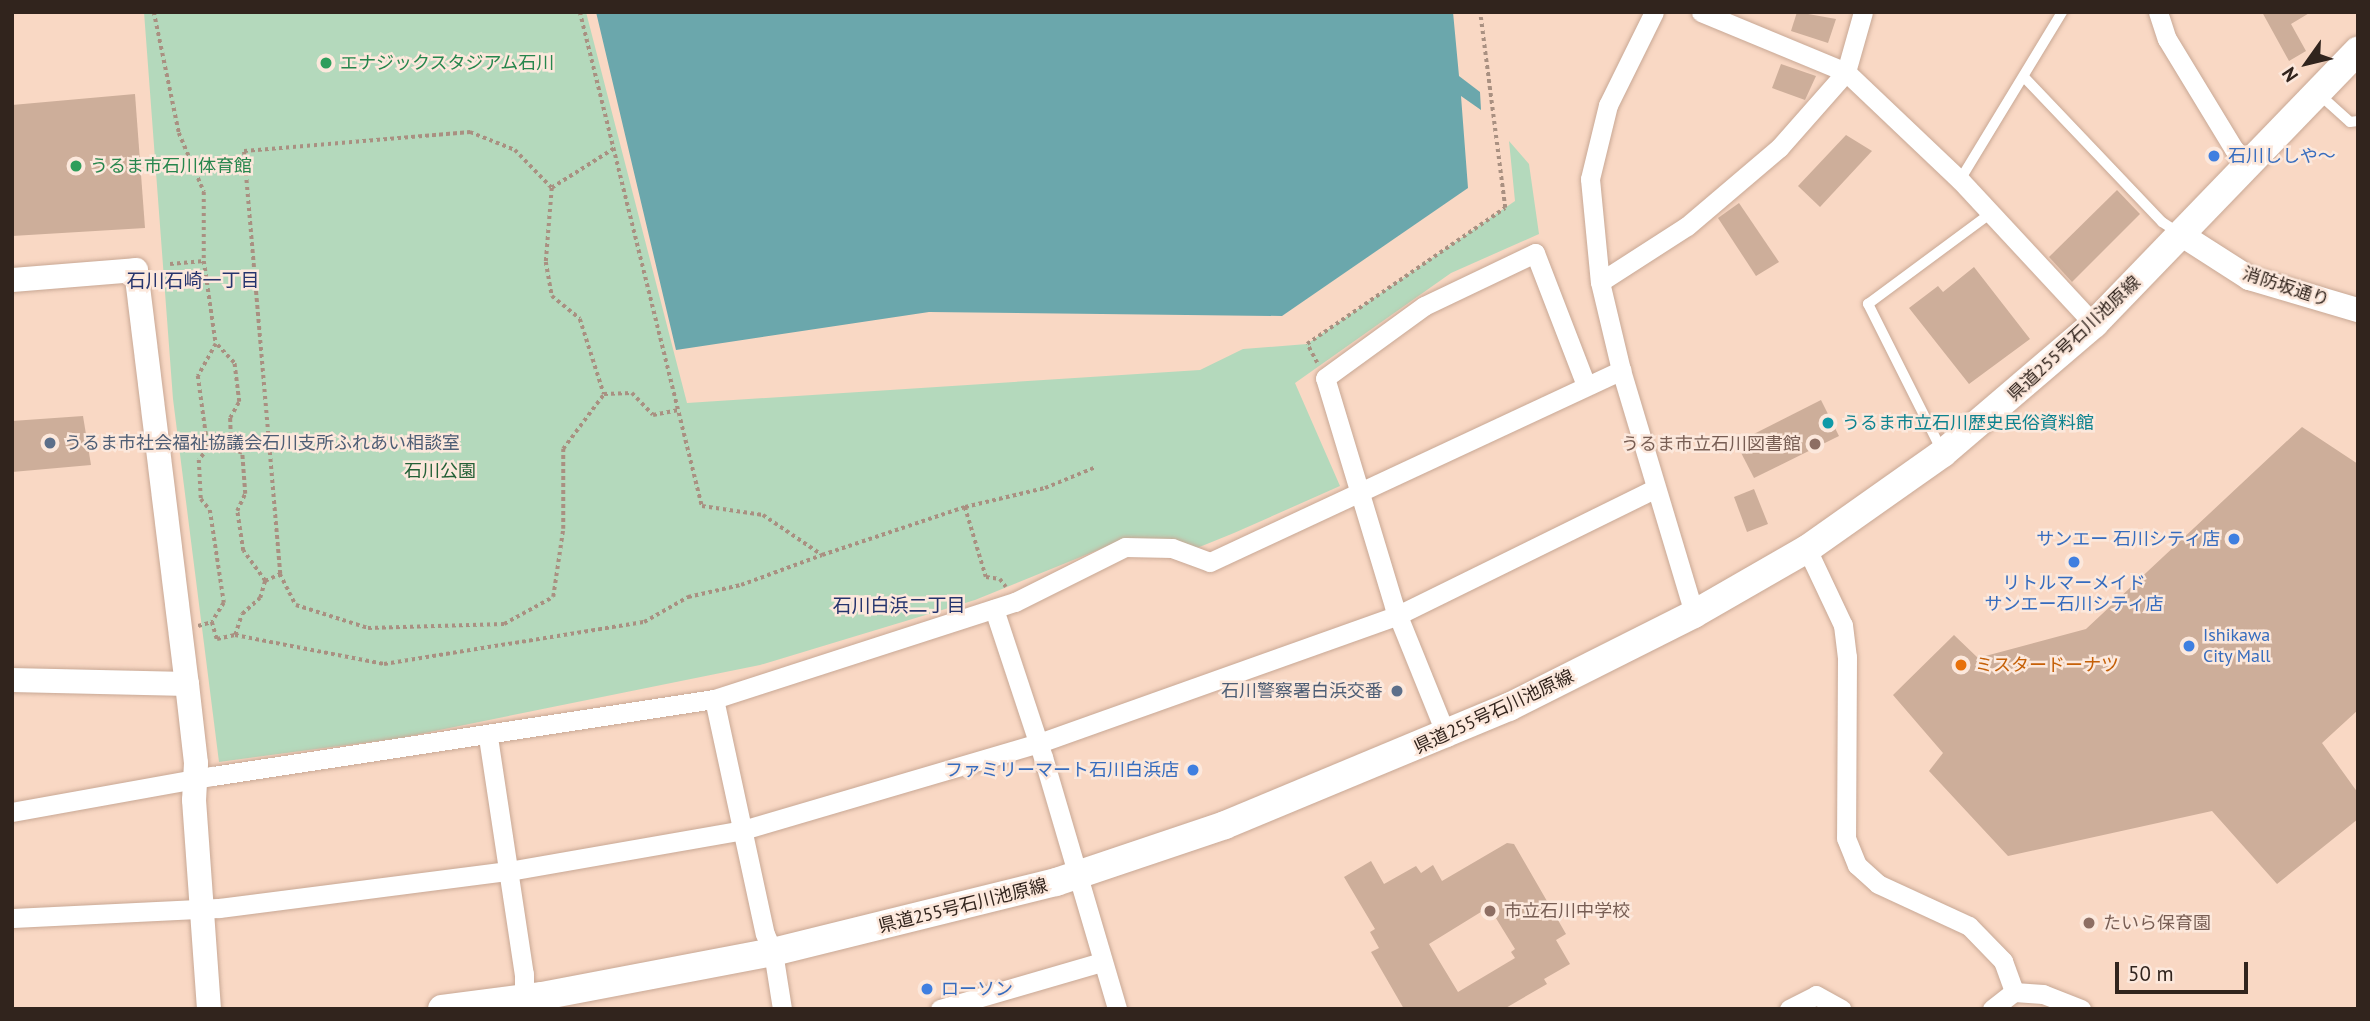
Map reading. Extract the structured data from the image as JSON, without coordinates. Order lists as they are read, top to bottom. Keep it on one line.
{"streets":{"main road":["県道255号石川池原線"],"street":["消防坂通り"]},"crossings":[["消防坂通り","県道255号石川池原線"]],"districts":["石川石崎一丁目","石川白浜二丁目"],"parks":["石川公園"],"places":["エナジックスタジアム石川","石川ししや〜","うるま市石川体育館","うるま市立石川歴史民俗資料館","うるま市社会福祉協議会石川支所ふれあい相談室","うるま市立石川図書館","サンエー 石川シティ店","リトルマーメイド サンエー石川シティ店","Ishikawa City Mall","ミスタードーナツ","石川警察署白浜交番","ファミリーマート石川白浜店","市立石川中学校","たいら保育園","ローソン"],"scale_bar":"50 m","north":"bottom left"}
